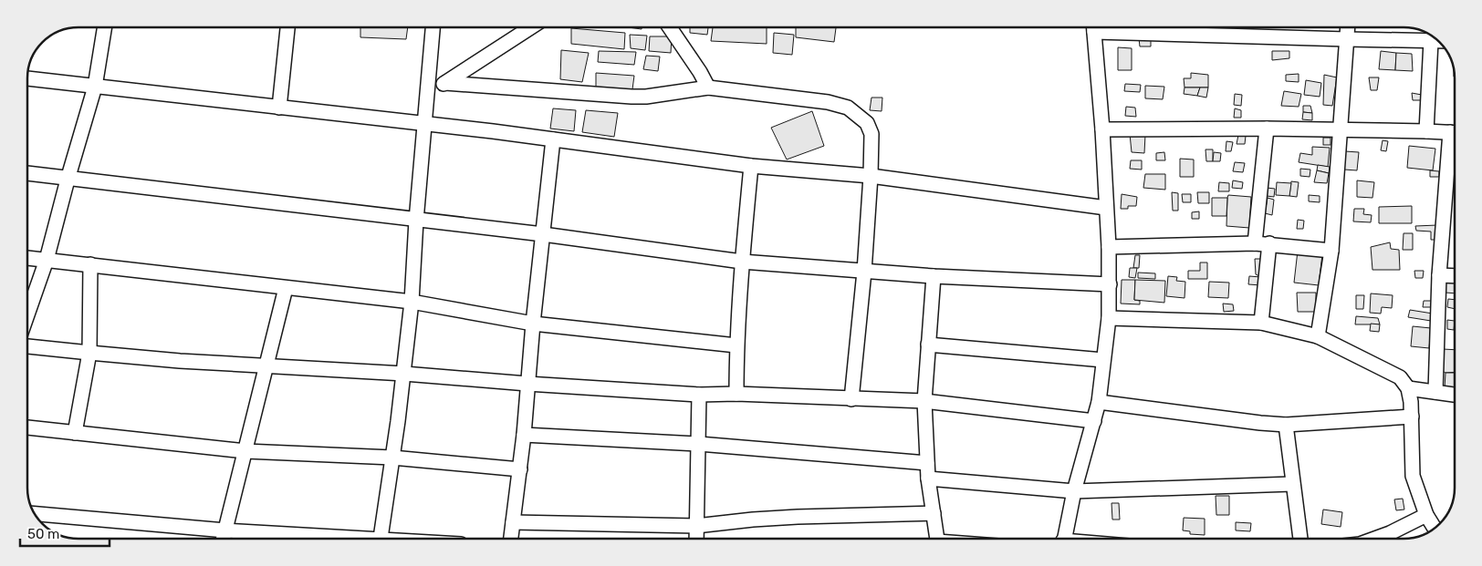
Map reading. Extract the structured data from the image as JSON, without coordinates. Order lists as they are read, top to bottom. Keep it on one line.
{"scale_bar":"50 m"}
